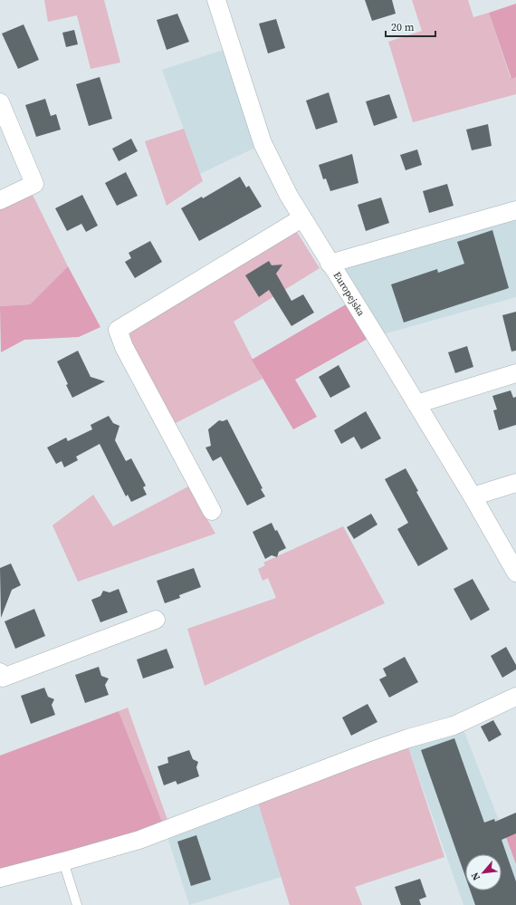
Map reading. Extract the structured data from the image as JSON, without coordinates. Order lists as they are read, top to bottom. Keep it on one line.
{"streets":{"street":["Europejska"]},"scale_bar":"20 m","north":"bottom left"}
